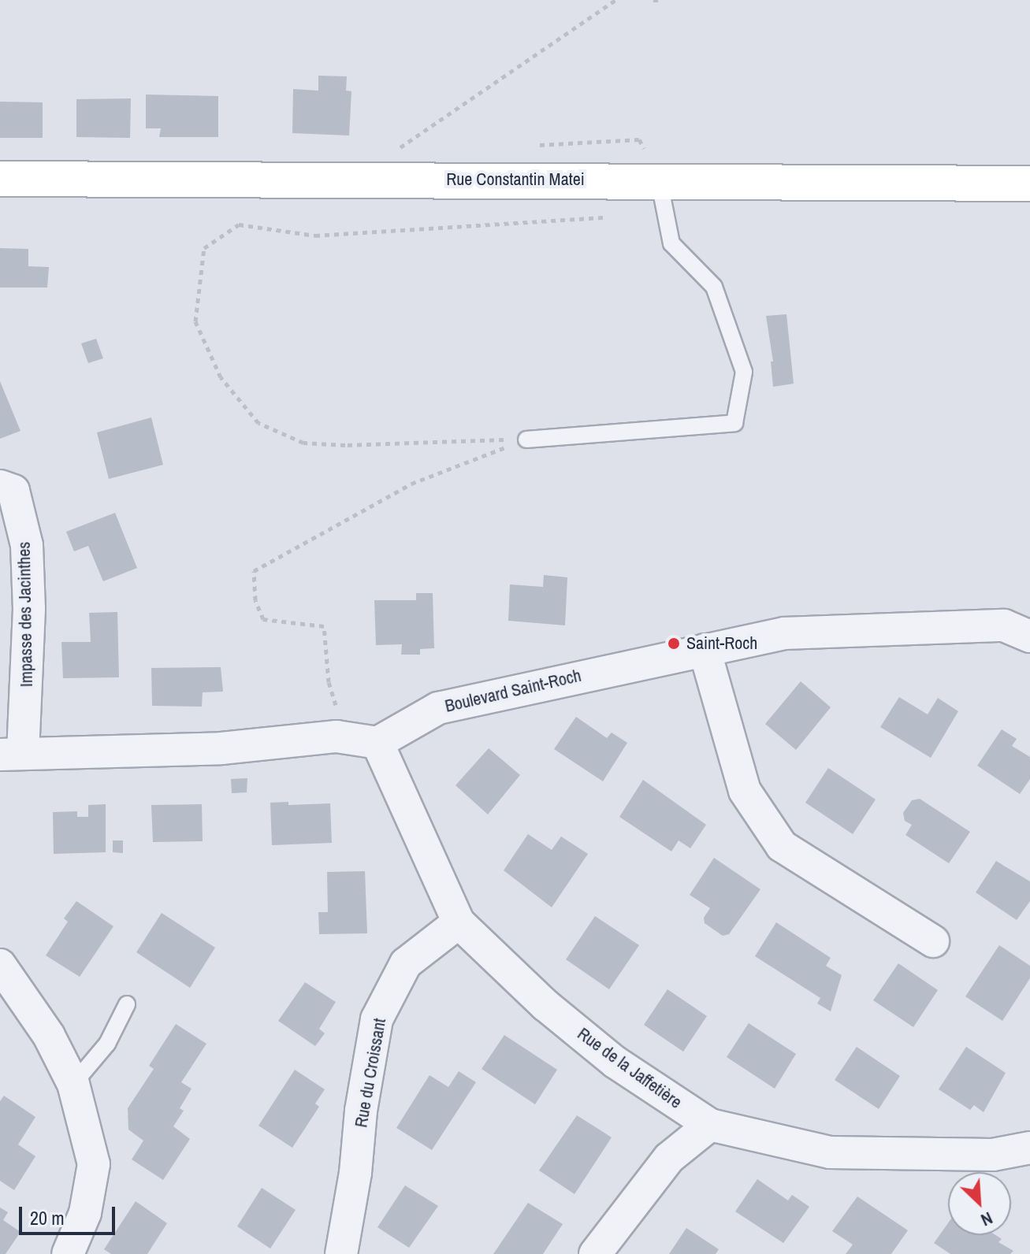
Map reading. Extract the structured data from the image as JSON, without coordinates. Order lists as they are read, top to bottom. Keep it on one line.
{"streets":{"street":["Rue Constantin Matei","Impasse des Jacinthes","Boulevard Saint-Roch","Rue de la Jaffetière","Rue du Croissant"]},"crossings":[["Boulevard Saint-Roch","Rue de la Jaffetière"],["Rue de la Jaffetière","Rue du Croissant"]],"places":["Saint-Roch"],"scale_bar":"20 m","north":"bottom right"}
